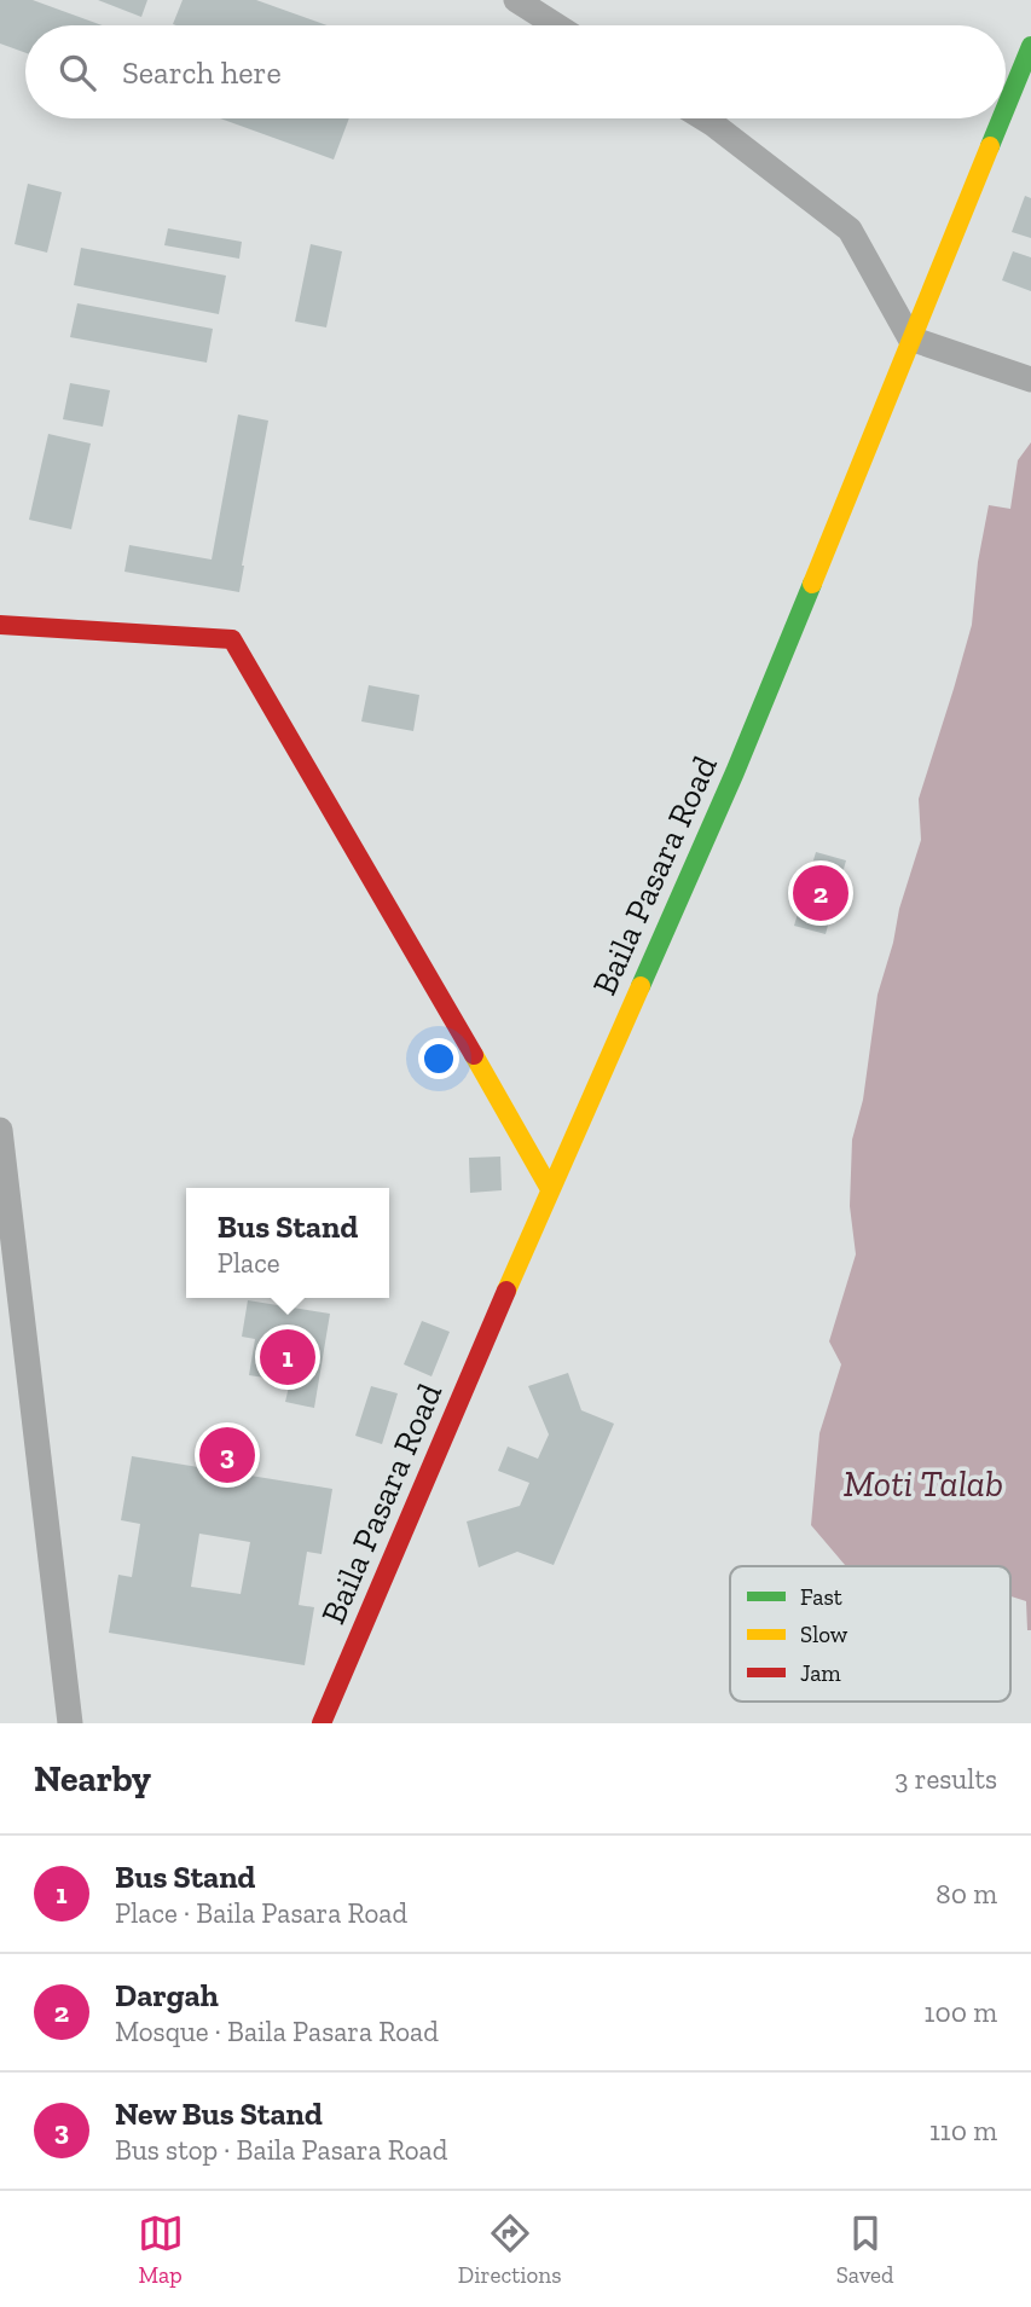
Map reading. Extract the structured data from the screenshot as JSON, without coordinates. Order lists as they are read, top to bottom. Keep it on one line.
{"streets":{"street":["Baila Pasara Road"]},"water":["Moti Talab"],"legend":["Fast","Slow","Jam"],"page":{"search":"Search here","pins":["2","1","3"],"popup":["Bus Stand","Place"],"heading":["Nearby","3 results"],"list":[{"mark":"1","name":"Bus Stand","note":"Place · Baila Pasara Road","value":"80 m"},{"mark":"2","name":"Dargah","note":"Mosque · Baila Pasara Road","value":"100 m"},{"mark":"3","name":"New Bus Stand","note":"Bus stop · Baila Pasara Road","value":"110 m"}],"nav":["Map","Directions","Saved"]}}
